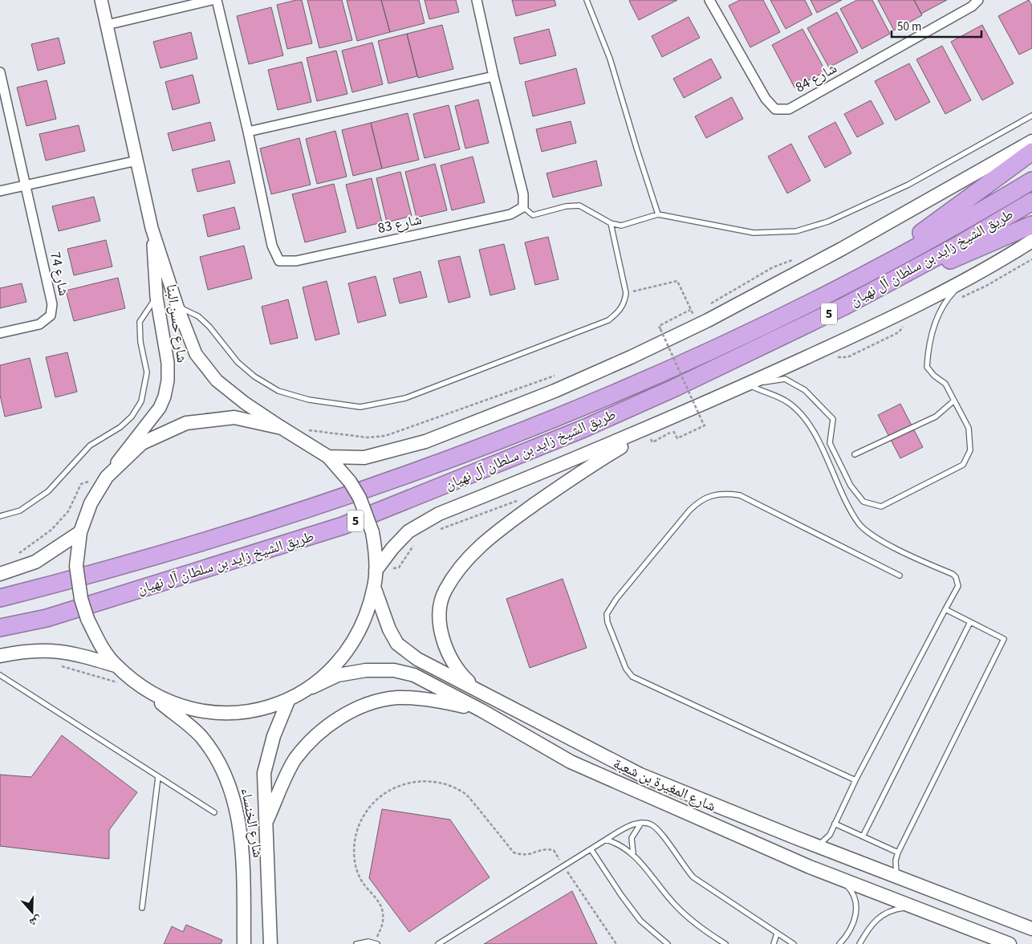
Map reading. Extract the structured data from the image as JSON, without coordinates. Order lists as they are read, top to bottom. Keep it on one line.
{"streets":{"highway":["طريق الشيخ زايد بن سلطان آل نهيان","5"],"main road":["شارع المغيرة بن شعبة","شارع الخنساء"],"street":["شارع 84","شارع 83","شارع 74","شارع حسن البنا"]},"scale_bar":"50 m","north":"bottom"}
